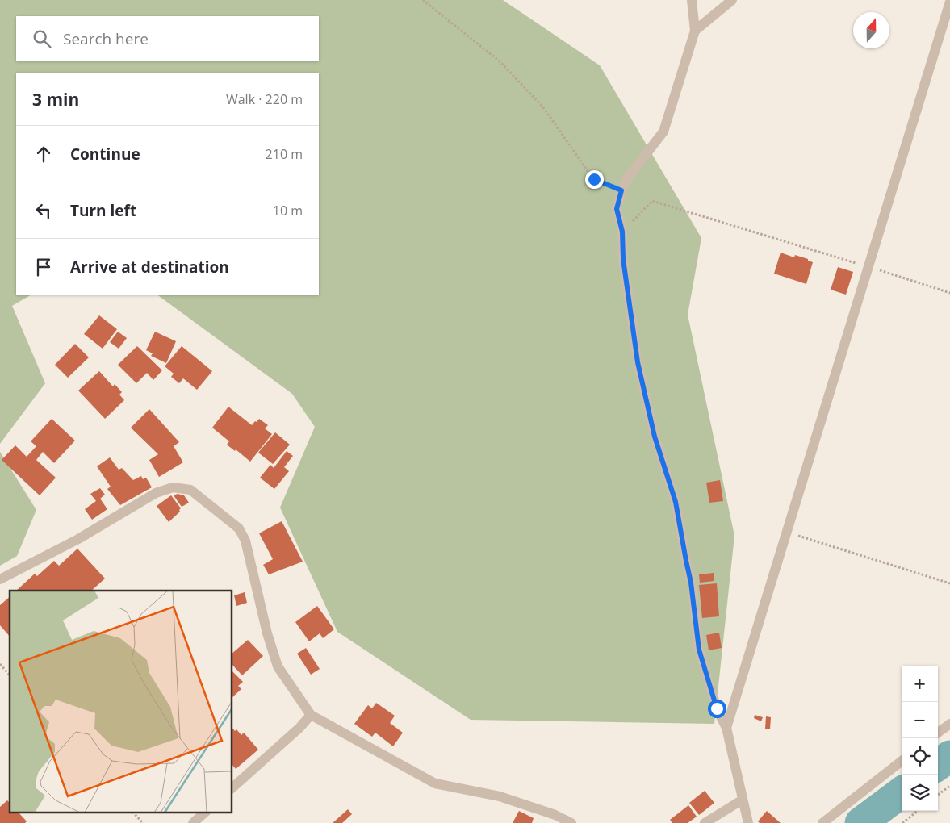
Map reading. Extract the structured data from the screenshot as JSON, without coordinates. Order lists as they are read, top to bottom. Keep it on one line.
{"north":"top","page":{"search":"Search here","heading":["3 min","Walk · 220 m"],"list":[["Continue","210 m"],["Turn left","10 m"],"Arrive at destination"],"map_buttons":["+","−"]}}
